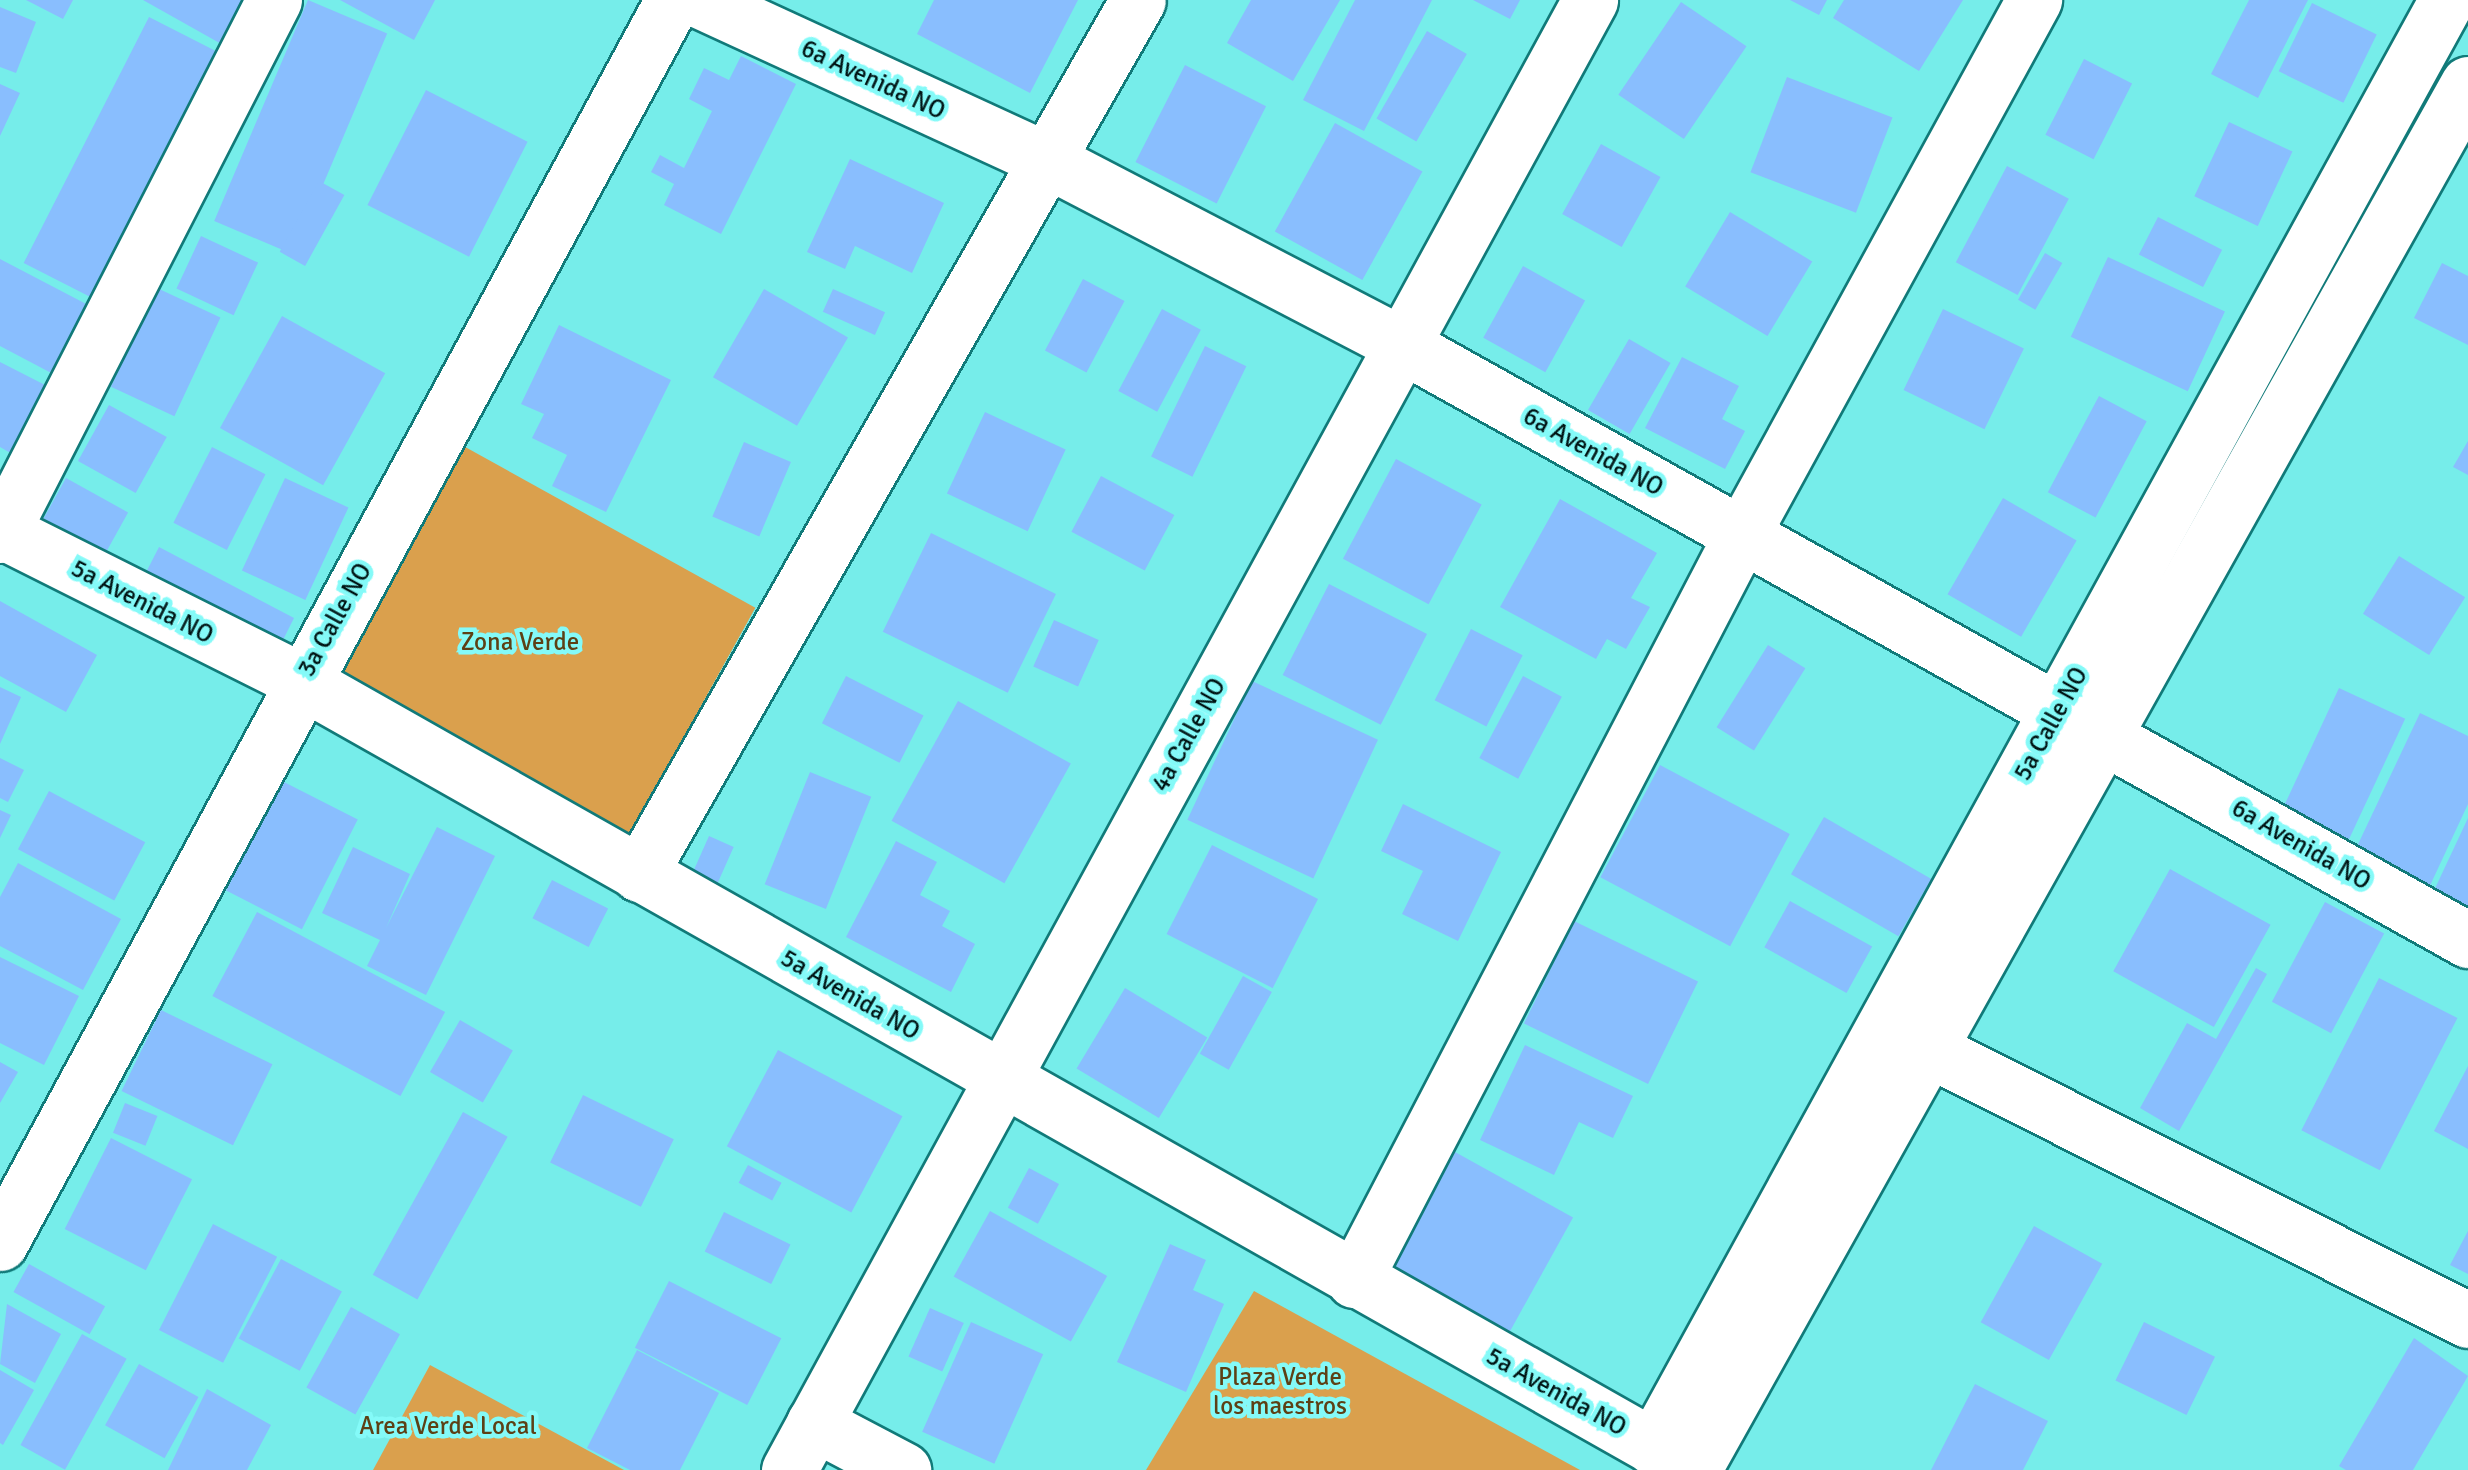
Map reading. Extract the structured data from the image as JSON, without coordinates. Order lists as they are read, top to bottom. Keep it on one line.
{"streets":{"street":["6a Avenida NO","5a Avenida NO","3a Calle NO","5a Calle NO","4a Calle NO"]},"crossings":[["6a Avenida NO","5a Calle NO"],["6a Avenida NO","4a Calle NO"],["5a Avenida NO","3a Calle NO"],["5a Avenida NO","5a Calle NO"],["5a Avenida NO","4a Calle NO"]],"parks":["Zona Verde","Plaza Verde los maestros","Area Verde Local"]}
